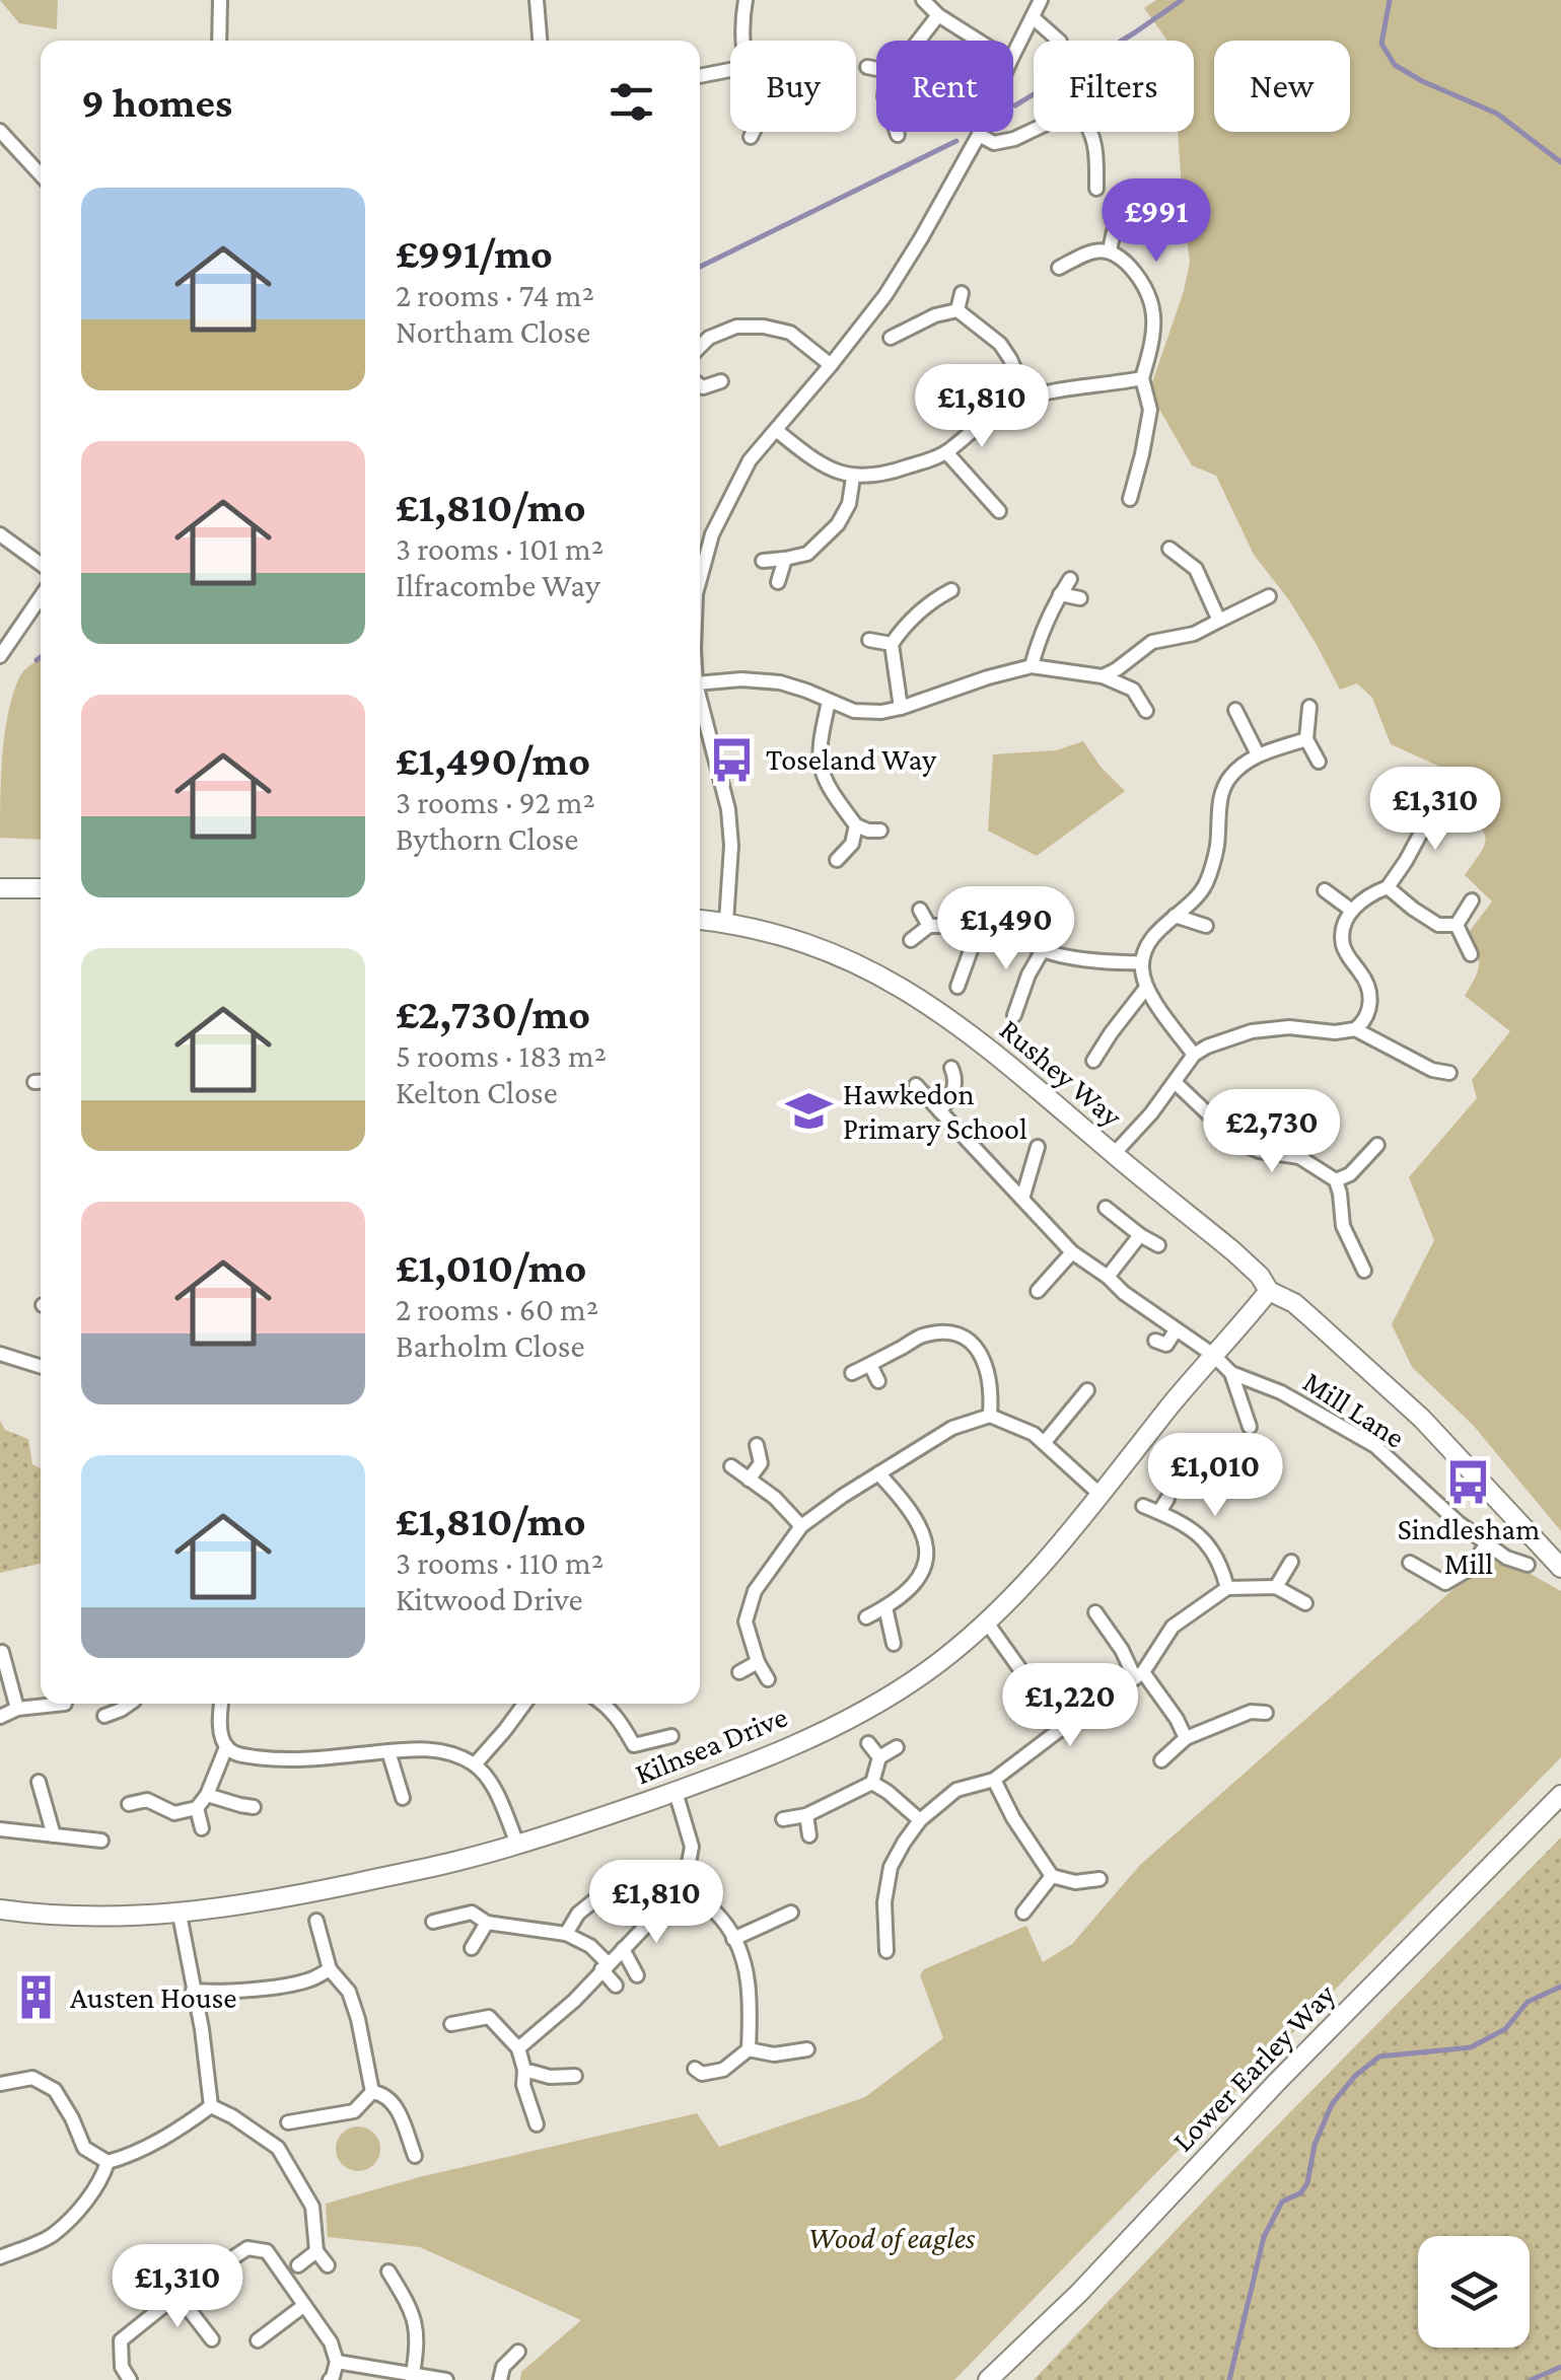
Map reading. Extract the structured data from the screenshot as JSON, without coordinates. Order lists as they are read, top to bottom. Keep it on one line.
{"streets":{"street":["Rushey Way","Mill Lane","Kilnsea Drive","Lower Earley Way"]},"crossings":[["Rushey Way","Kilnsea Drive"],["Mill Lane","Kilnsea Drive"]],"parks":["Wood of eagles"],"places":{"bus stop":["Toseland Way","Sindlesham Mill"],"school or university":["Hawkedon Primary School"],"building":["Austen House"]},"page":{"chip":["Buy","Rent","Filters","New"],"heading":"9 homes","list":[{"name":"£991/mo","note":"2 rooms · 74 m² · Northam Close"},{"name":"£1,810/mo","note":"3 rooms · 101 m² · Ilfracombe Way"},{"name":"£1,490/mo","note":"3 rooms · 92 m² · Bythorn Close"},{"name":"£2,730/mo","note":"5 rooms · 183 m² · Kelton Close"},{"name":"£1,010/mo","note":"2 rooms · 60 m² · Barholm Close"},{"name":"£1,810/mo","note":"3 rooms · 110 m² · Kitwood Drive"}],"price":["£991","£1,810","£1,310","£1,490","£2,730","£1,010","£1,220","£1,810","£1,310"]}}
